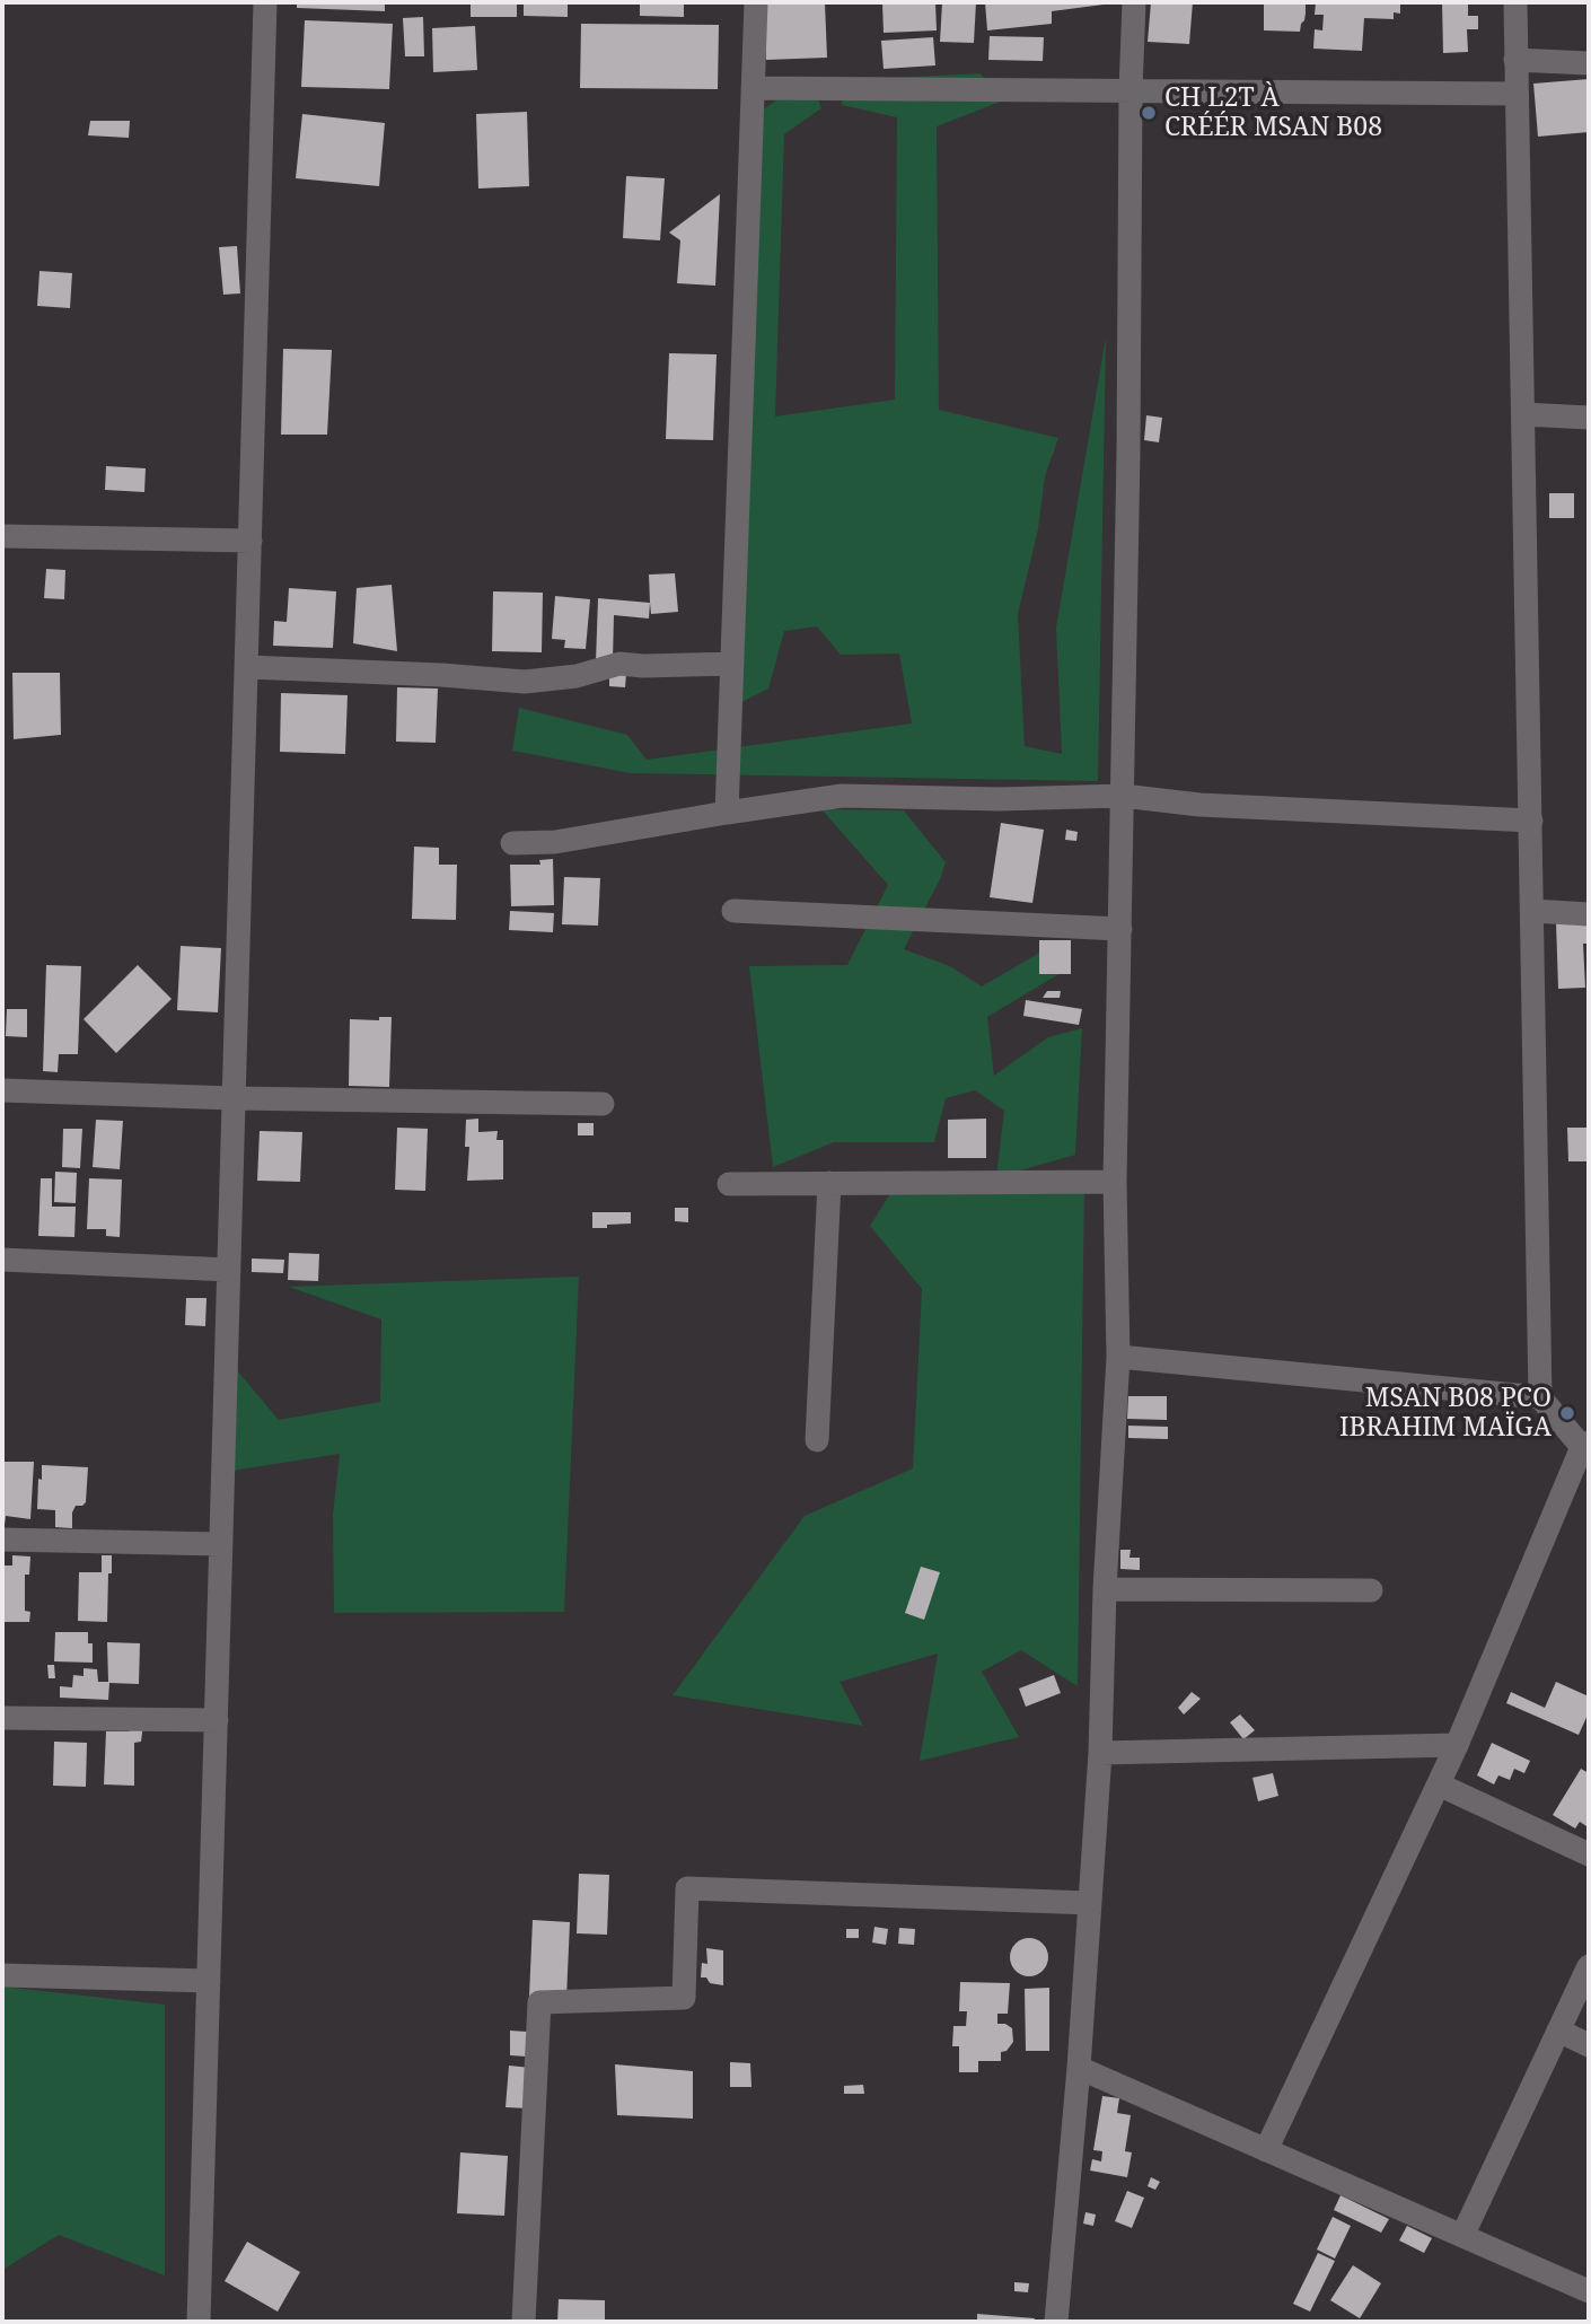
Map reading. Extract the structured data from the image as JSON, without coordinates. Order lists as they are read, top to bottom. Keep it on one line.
{"places":["CH L2T À CRÉÉR MSAN B08","MSAN B08 PCO IBRAHIM MAÏGA"]}
